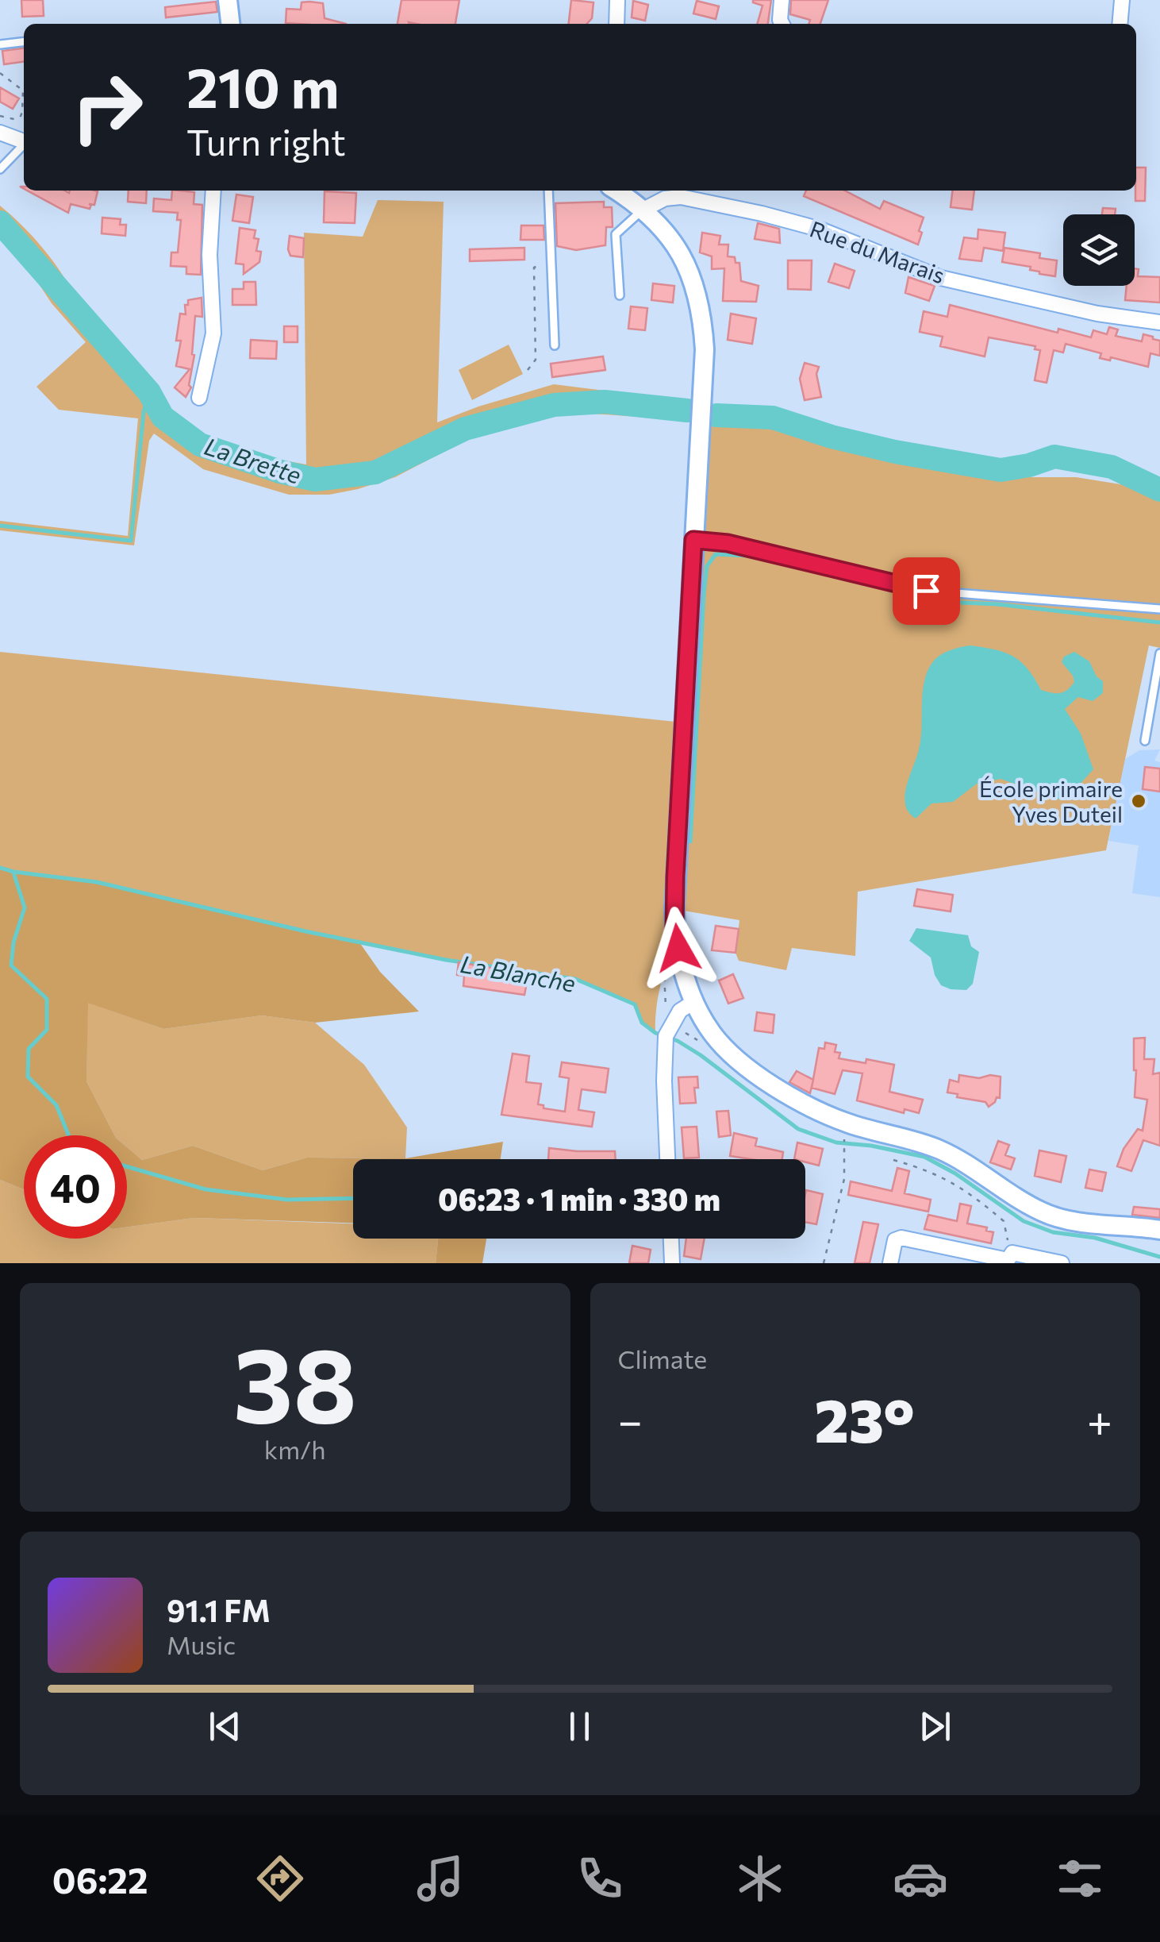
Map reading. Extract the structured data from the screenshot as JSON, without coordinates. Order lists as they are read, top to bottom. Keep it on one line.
{"streets":{"street":["Rue du Marais"]},"water":["La Brette","La Blanche"],"places":["École primaire Yves Duteil"],"page":{"turn":["210 m","Turn right"],"limit":"40","trip":"06:23 · 1 min · 330 m","tile":[["38","km/h"],"Climate"],"heat":["−","23°","+"],"song":["91.1 FM","Music"],"tabs":"06:22"}}
